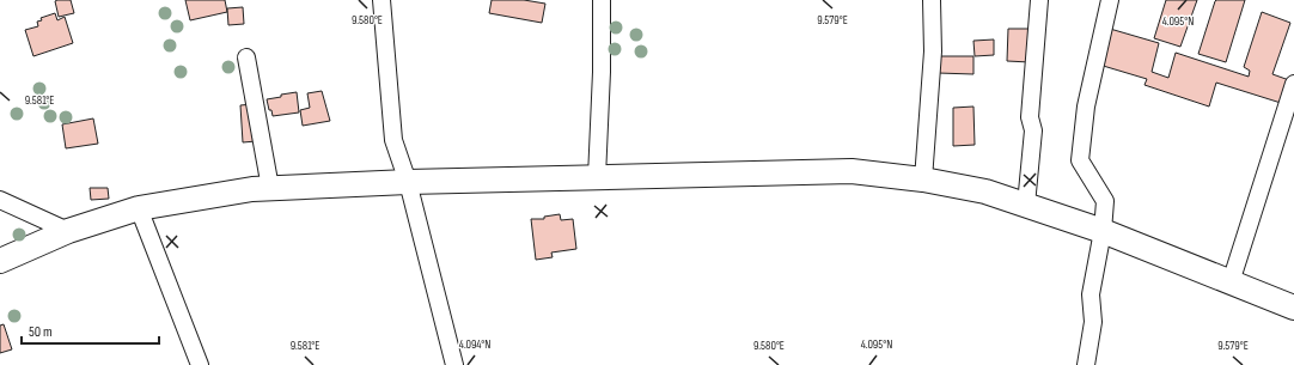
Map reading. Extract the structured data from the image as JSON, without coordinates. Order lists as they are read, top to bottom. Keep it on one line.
{"scale_bar":"50 m","coordinates":["9.580°E","9.579°E","4.095°N","9.581°E","4.094°N"]}
